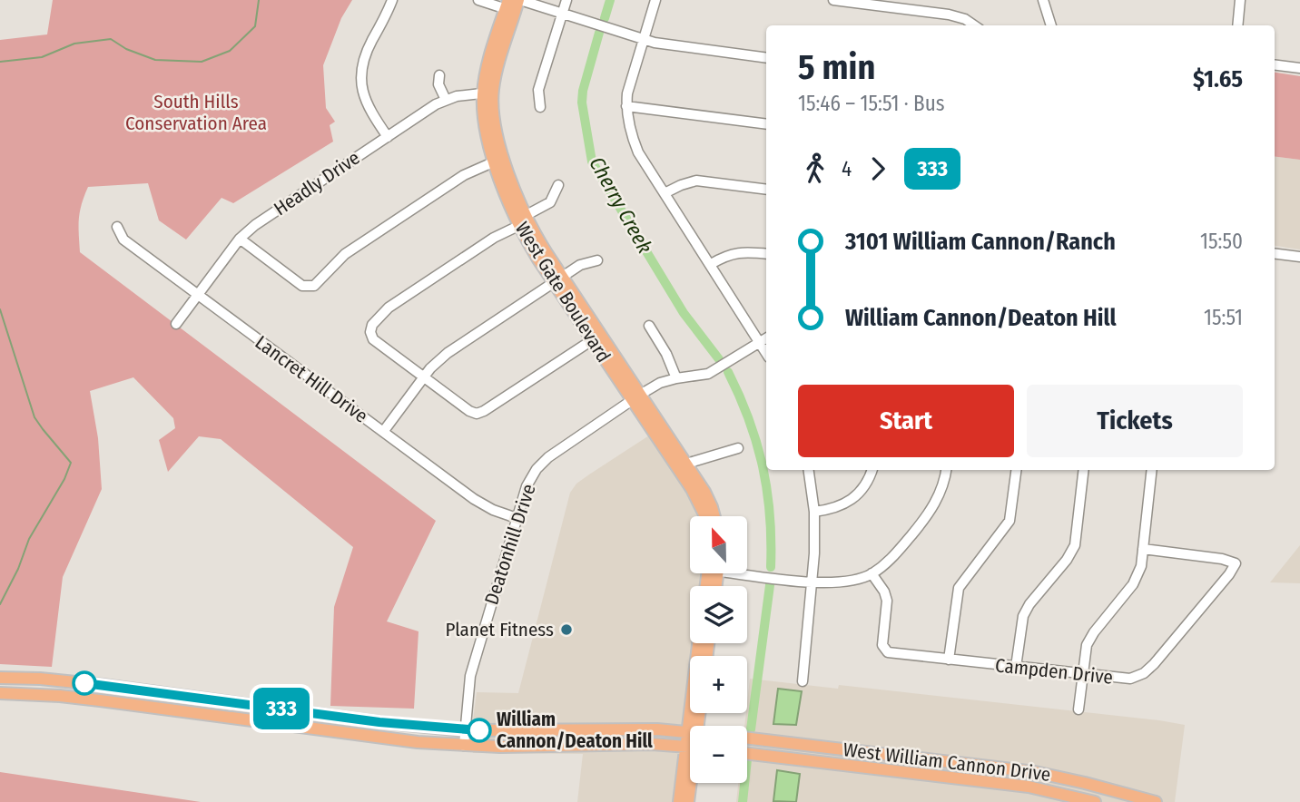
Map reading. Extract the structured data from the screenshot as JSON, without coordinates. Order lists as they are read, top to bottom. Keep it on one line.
{"streets":{"main road":["West Gate Boulevard","West William Cannon Drive"],"street":["Headly Drive","Lancret Hill Drive","Deatonhill Drive","Campden Drive"]},"crossings":[["Headly Drive","West Gate Boulevard"],["Headly Drive","Lancret Hill Drive"],["West Gate Boulevard","Deatonhill Drive"],["Lancret Hill Drive","Deatonhill Drive"],["Deatonhill Drive","West William Cannon Drive"]],"water":["Cherry Creek"],"parks":["South Hills Conservation Area"],"places":["Planet Fitness","William Cannon/Deaton Hill"],"lines":["bus line 333"],"north":"top","page":{"on_map":"333","heading":["5 min","15:46 – 15:51 · Bus","$1.65"],"legs":["4","333"],"list":[{"name":"3101 William Cannon/Ranch","value":"15:50"},{"name":"William Cannon/Deaton Hill","value":"15:51"}],"buttons":["Start","Tickets"],"map_buttons":["+","−"]}}
